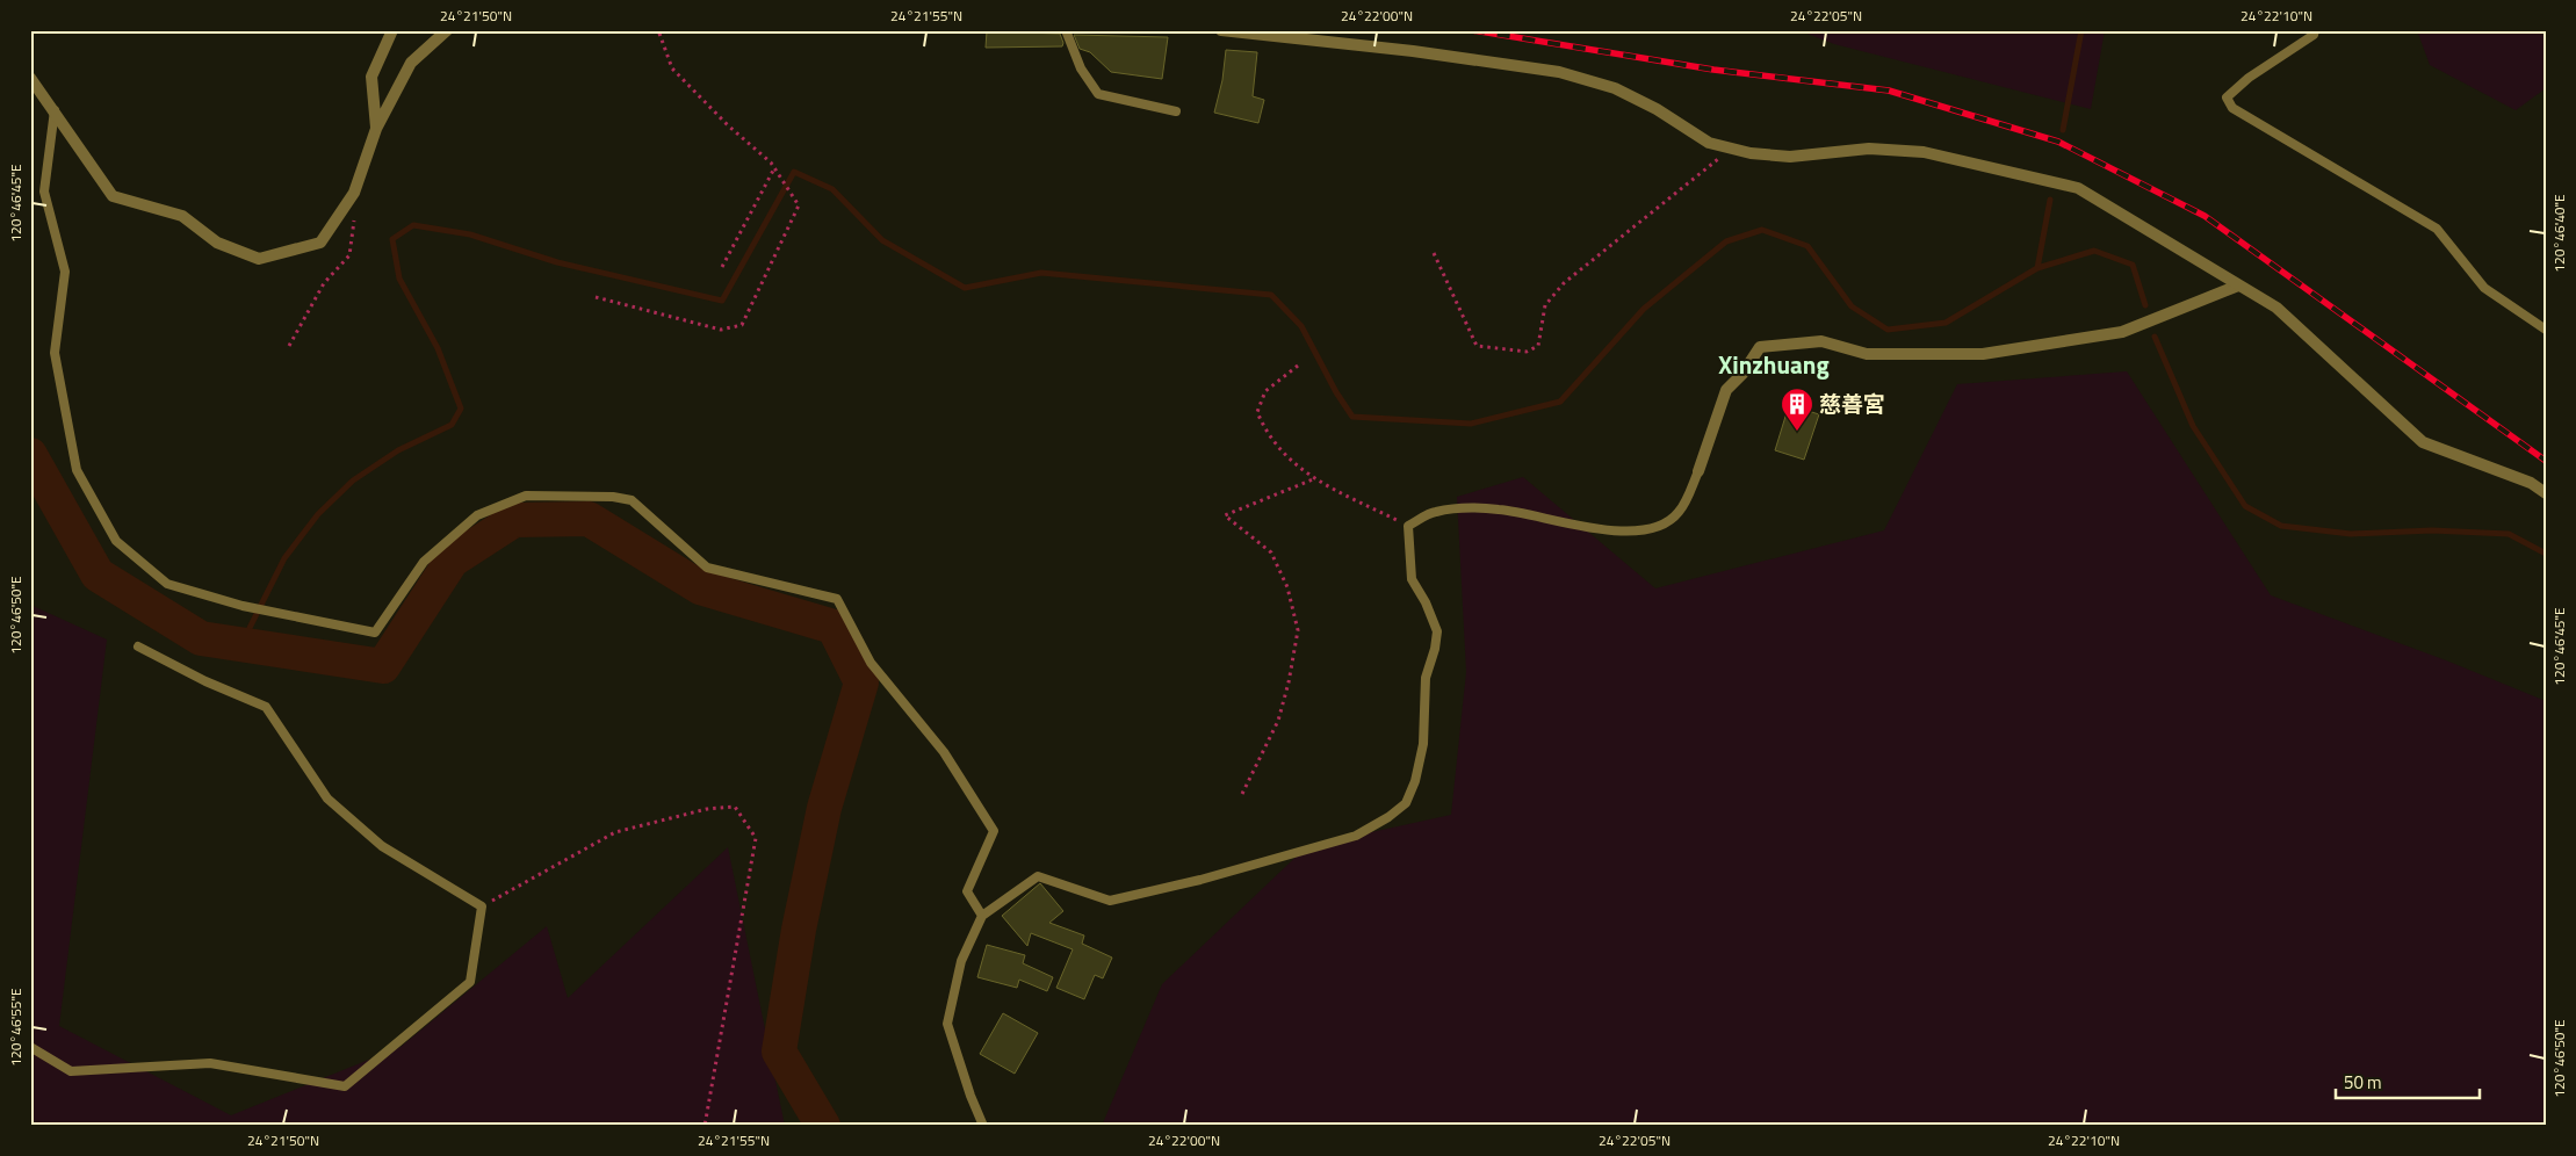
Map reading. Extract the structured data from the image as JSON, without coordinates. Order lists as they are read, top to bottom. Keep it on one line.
{"districts":["Xinzhuang"],"places":{"building":["慈善宮"]},"scale_bar":"50 m","coordinates":["24°21'50\"N","24°21'55\"N","24°22'00\"N","24°22'05\"N","24°22'10\"N","120°46'45\"E","120°46'40\"E","120°46'50\"E","120°46'55\"E"]}
